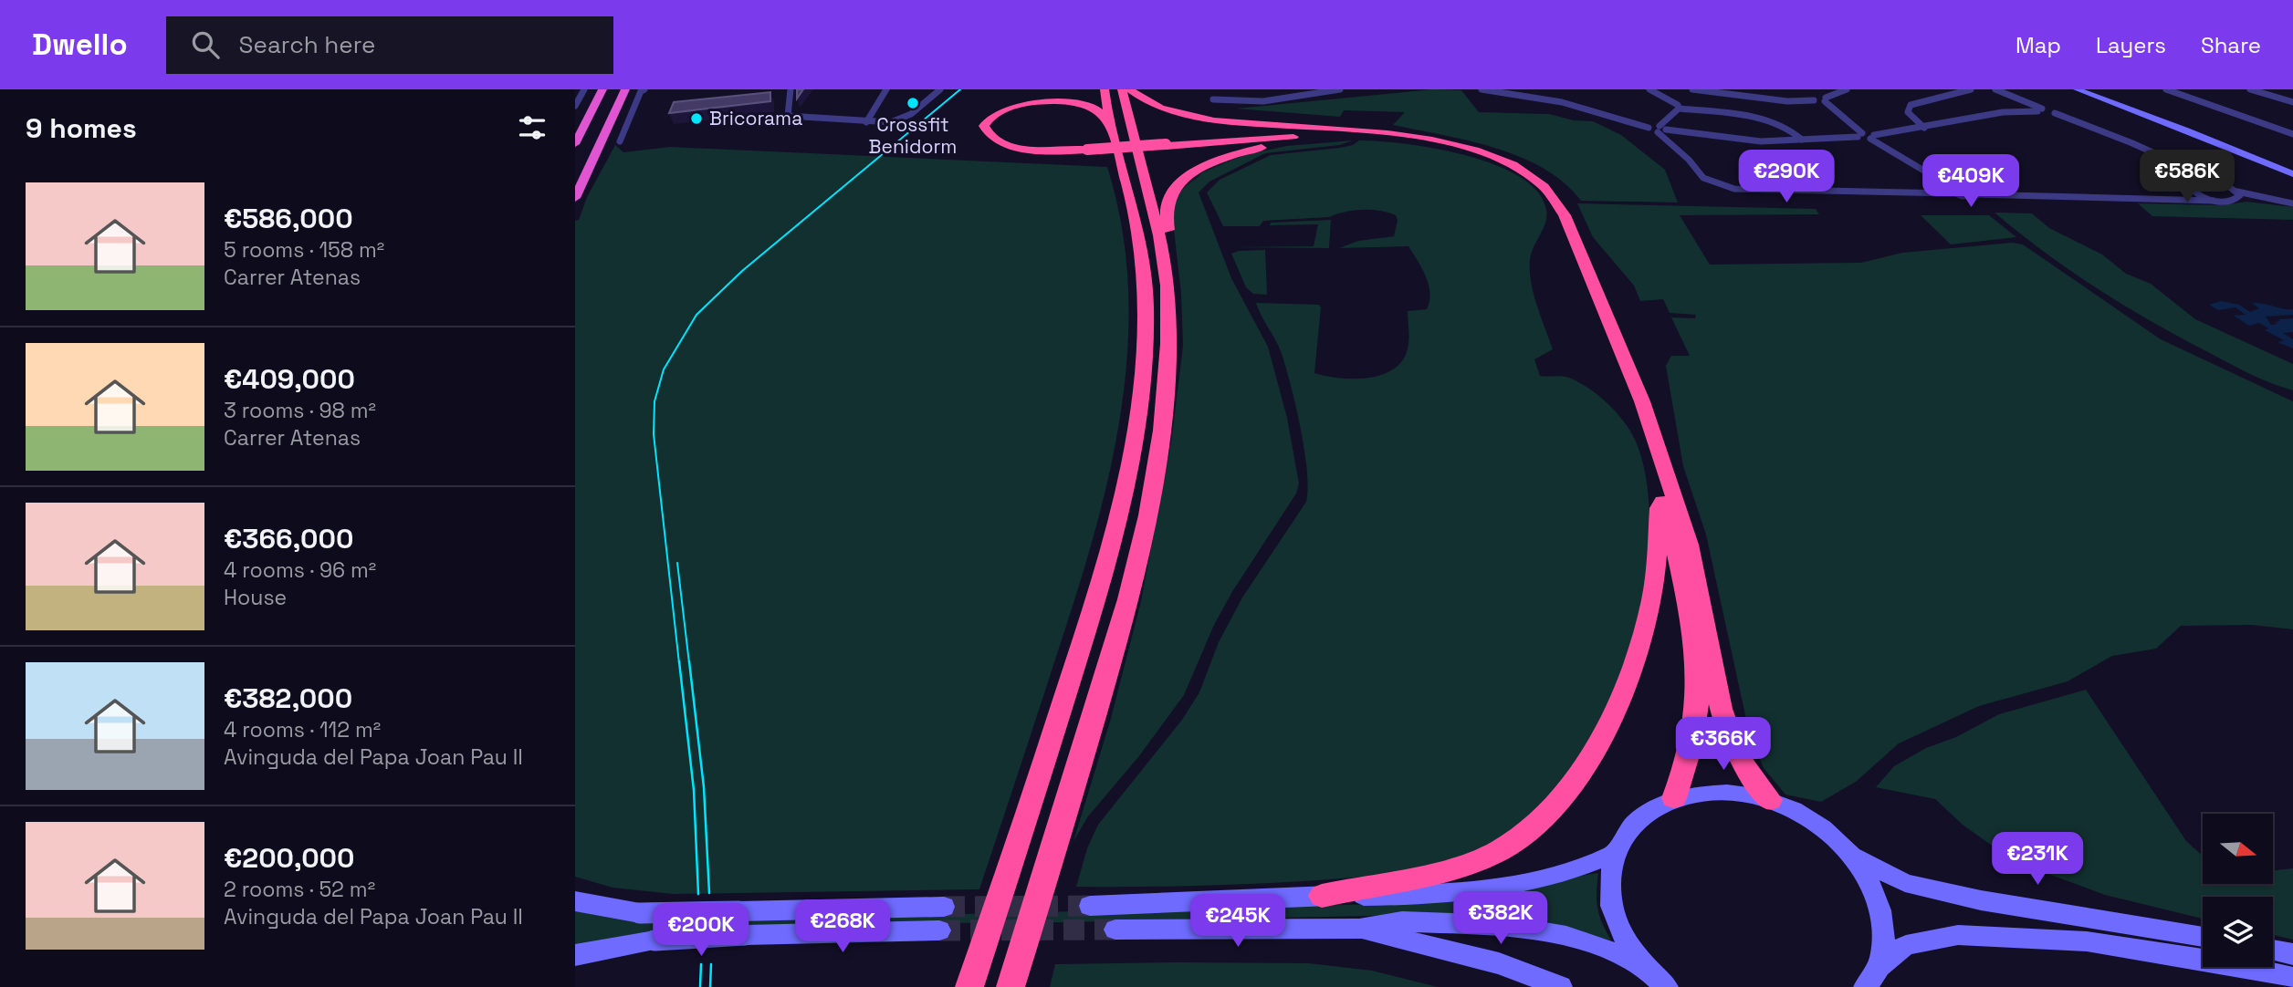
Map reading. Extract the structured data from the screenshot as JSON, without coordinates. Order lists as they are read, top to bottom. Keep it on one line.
{"places":["Crossfit Benidorm","Bricorama"],"north":"right","page":{"header":"Dwello","search":"Search here","nav":["Map","Layers","Share"],"heading":"9 homes","price":["€290K","€586K","€409K","€366K","€231K","€382K","€245K","€268K","€200K"],"list":[{"name":"€586,000","note":"5 rooms · 158 m² · Carrer Atenas"},{"name":"€409,000","note":"3 rooms · 98 m² · Carrer Atenas"},{"name":"€366,000","note":"4 rooms · 96 m² · House"},{"name":"€382,000","note":"4 rooms · 112 m² · Avinguda del Papa Joan Pau II"},{"name":"€200,000","note":"2 rooms · 52 m² · Avinguda del Papa Joan Pau II"}]}}
